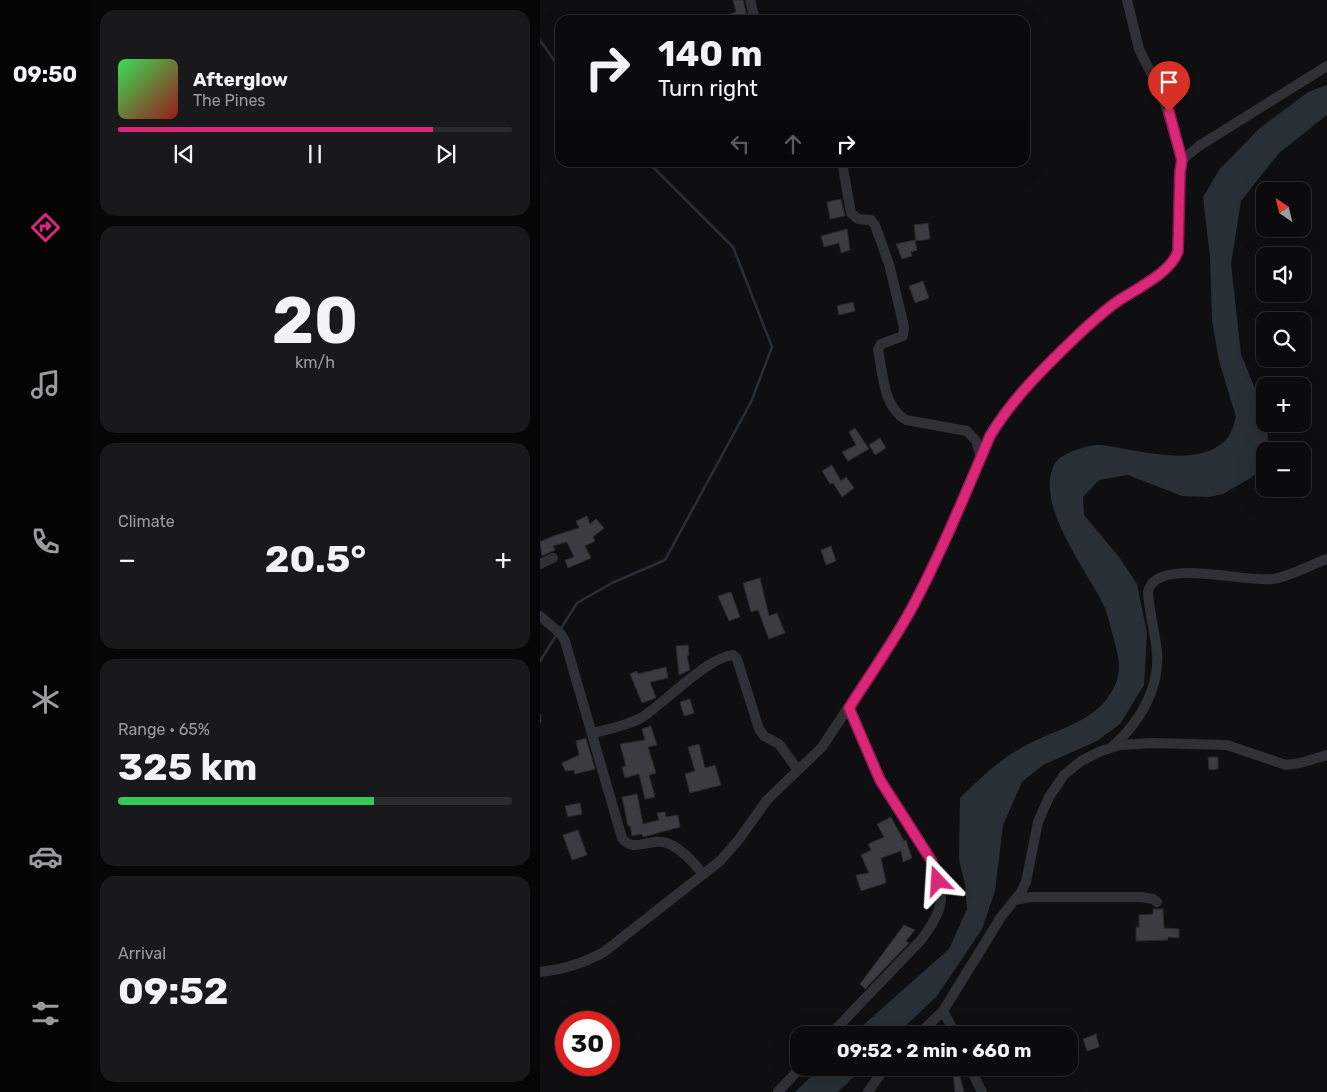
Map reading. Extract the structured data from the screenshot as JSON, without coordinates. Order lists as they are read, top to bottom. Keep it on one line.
{"north":"top left","page":{"tabs":"09:50","turn":["140 m","Turn right"],"song":["Afterglow","The Pines"],"map_buttons":["+","−"],"tile":[["20","km/h"],"Climate",["Range · 65%","325 km"],["Arrival","09:52"]],"heat":["−","20.5°","+"],"limit":"30","trip":"09:52 · 2 min · 660 m"}}
